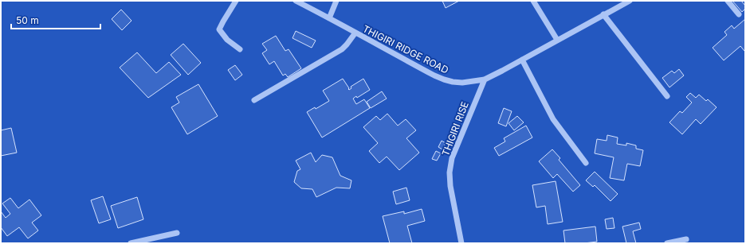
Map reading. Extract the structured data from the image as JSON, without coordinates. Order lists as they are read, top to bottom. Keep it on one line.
{"streets":{"street":["THIGIRI RIDGE ROAD","THIGIRI RISE"]},"crossings":[["THIGIRI RIDGE ROAD","THIGIRI RISE"]],"scale_bar":"50 m"}
